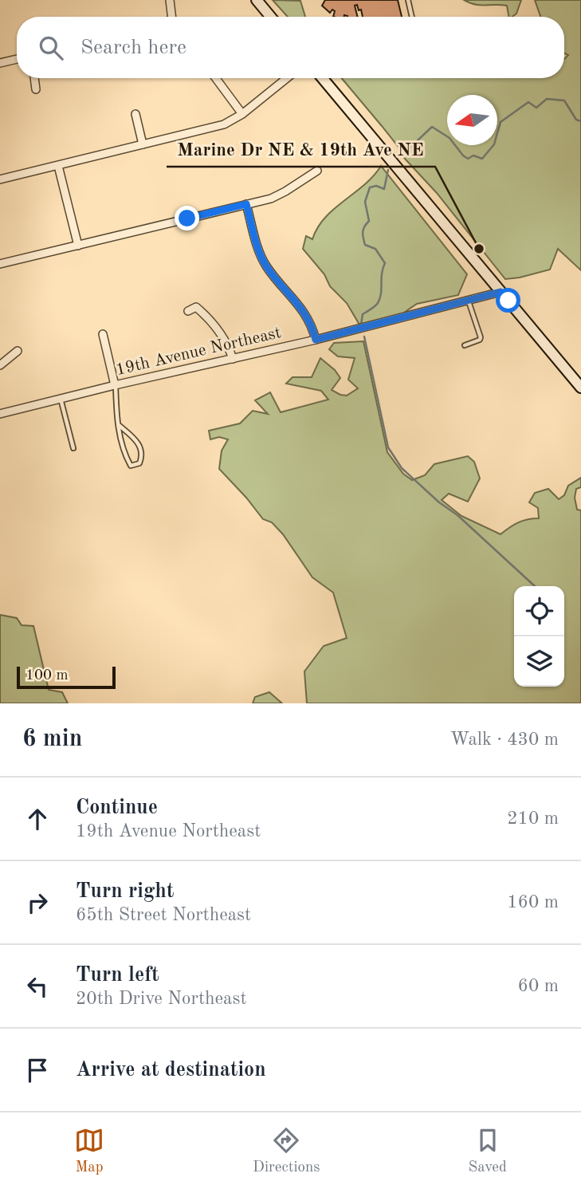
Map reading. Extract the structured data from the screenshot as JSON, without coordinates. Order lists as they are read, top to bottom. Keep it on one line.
{"streets":{"street":["19th Avenue Northeast"]},"places":["Marine Dr NE & 19th Ave NE"],"scale_bar":"100 m","north":"left","page":{"search":"Search here","scale":"100 m","heading":["6 min","Walk · 430 m"],"list":[["Continue","19th Avenue Northeast","210 m"],["Turn right","65th Street Northeast","160 m"],["Turn left","20th Drive Northeast","60 m"],"Arrive at destination"],"nav":["Map","Directions","Saved"]}}
